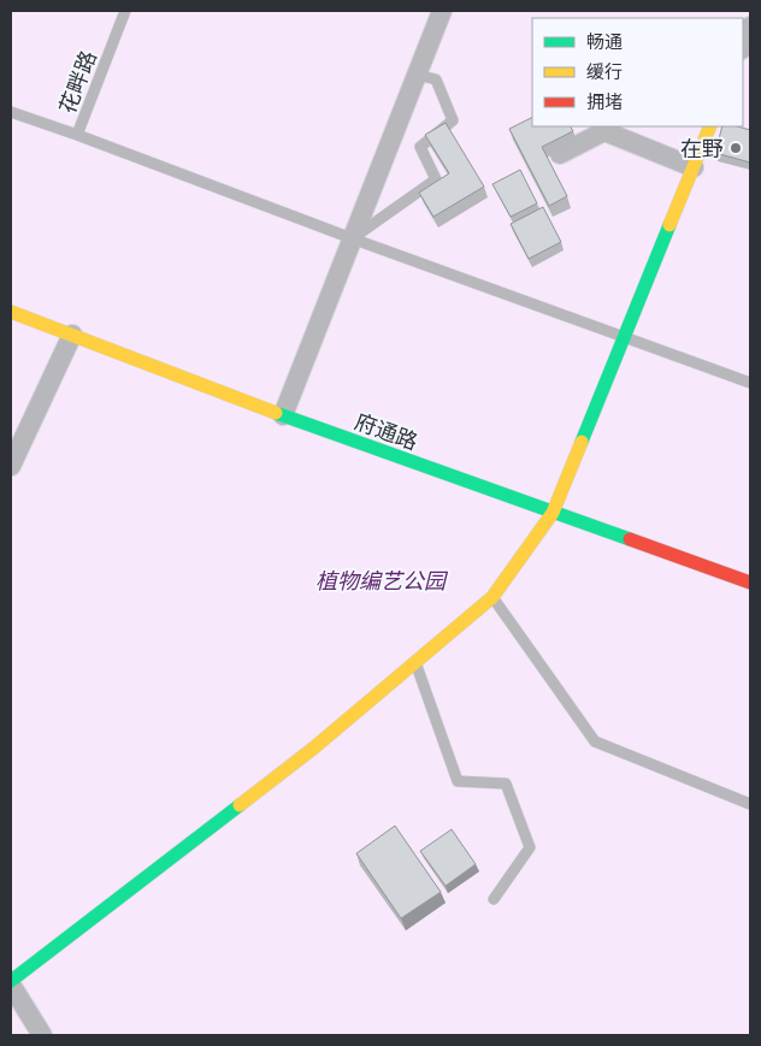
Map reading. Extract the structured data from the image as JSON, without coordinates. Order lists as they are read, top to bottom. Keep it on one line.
{"streets":{"street":["府通路"],"lane":["花畔路"]},"parks":["植物编艺公园"],"places":["在野"],"legend":["畅通","缓行","拥堵"]}
